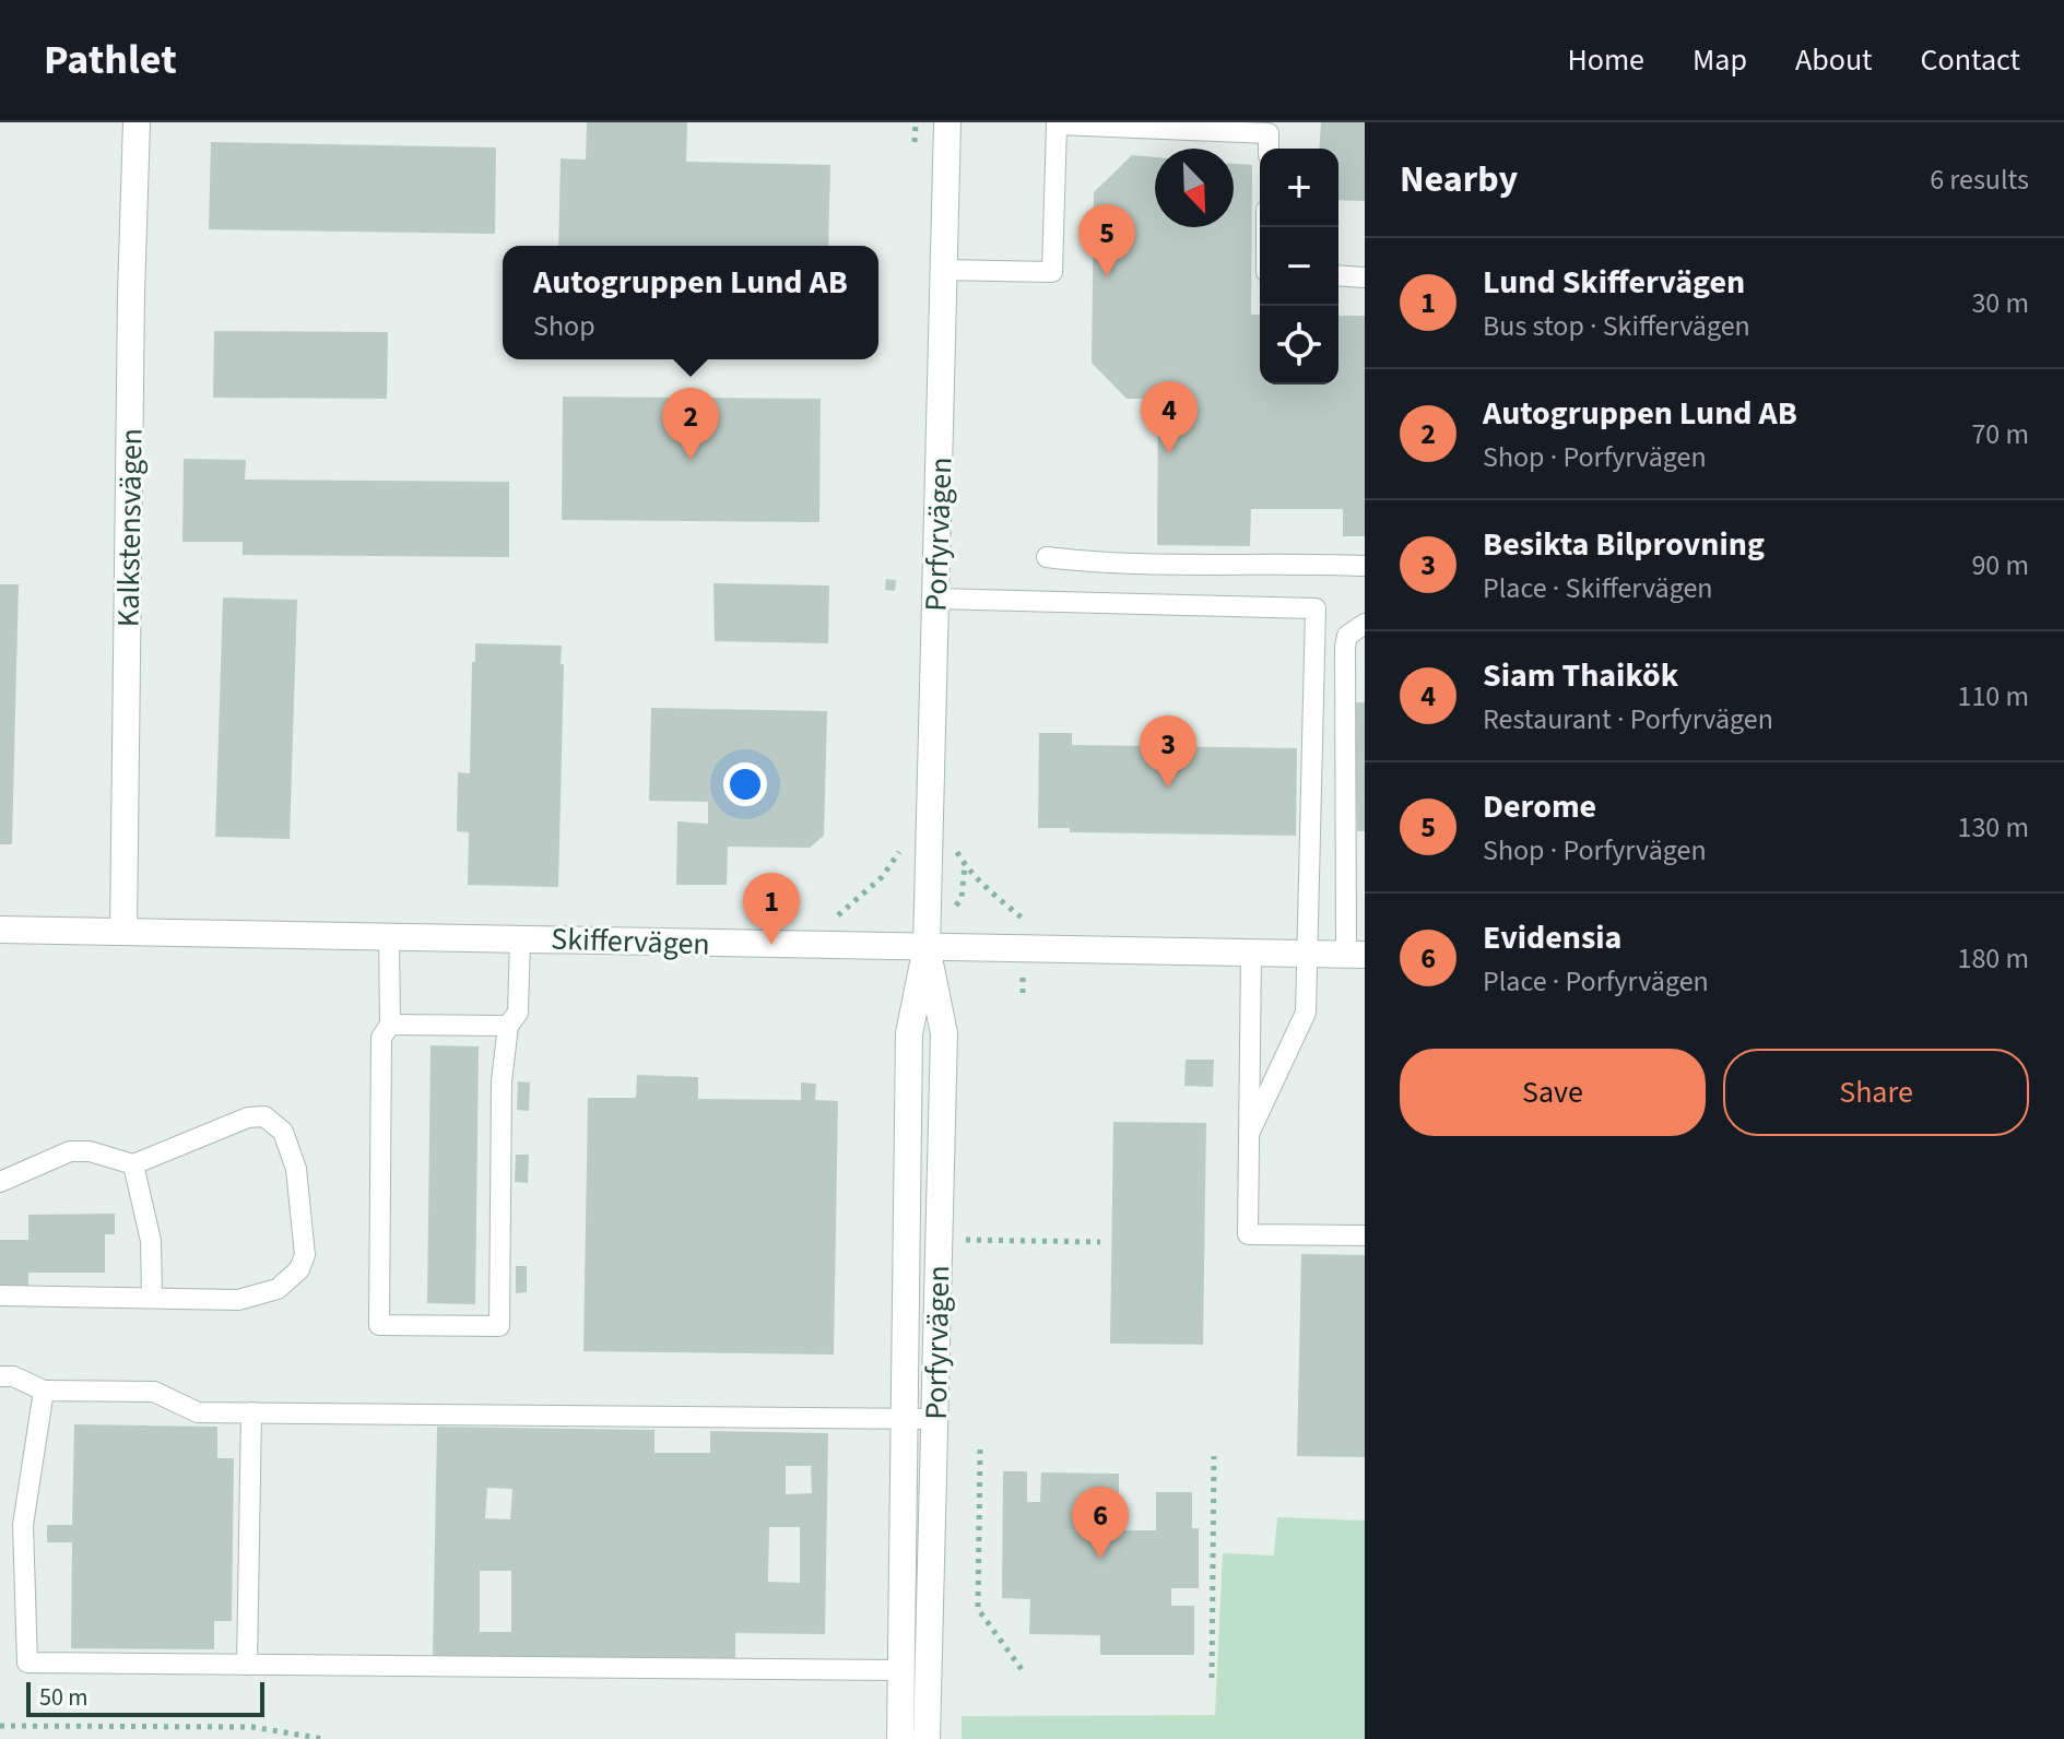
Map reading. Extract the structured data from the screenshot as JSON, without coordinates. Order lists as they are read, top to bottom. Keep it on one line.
{"streets":{"street":["Kalkstensvägen","Porfyrvägen","Skiffervägen"]},"crossings":[["Kalkstensvägen","Skiffervägen"],["Porfyrvägen","Skiffervägen"]],"scale_bar":"50 m","north":"bottom right","page":{"header":"Pathlet","nav":["Home","Map","About","Contact"],"heading":["Nearby","6 results"],"map_buttons":["+","−"],"pins":["5","4","2","3","1","6"],"list":[{"mark":"1","name":"Lund Skiffervägen","note":"Bus stop · Skiffervägen","value":"30 m"},{"mark":"2","name":"Autogruppen Lund AB","note":"Shop · Porfyrvägen","value":"70 m"},{"mark":"3","name":"Besikta Bilprovning","note":"Place · Skiffervägen","value":"90 m"},{"mark":"4","name":"Siam Thaikök","note":"Restaurant · Porfyrvägen","value":"110 m"},{"mark":"5","name":"Derome","note":"Shop · Porfyrvägen","value":"130 m"},{"mark":"6","name":"Evidensia","note":"Place · Porfyrvägen","value":"180 m"}],"popup":["Autogruppen Lund AB","Shop"],"buttons":["Save","Share"],"scale":"50 m"}}
